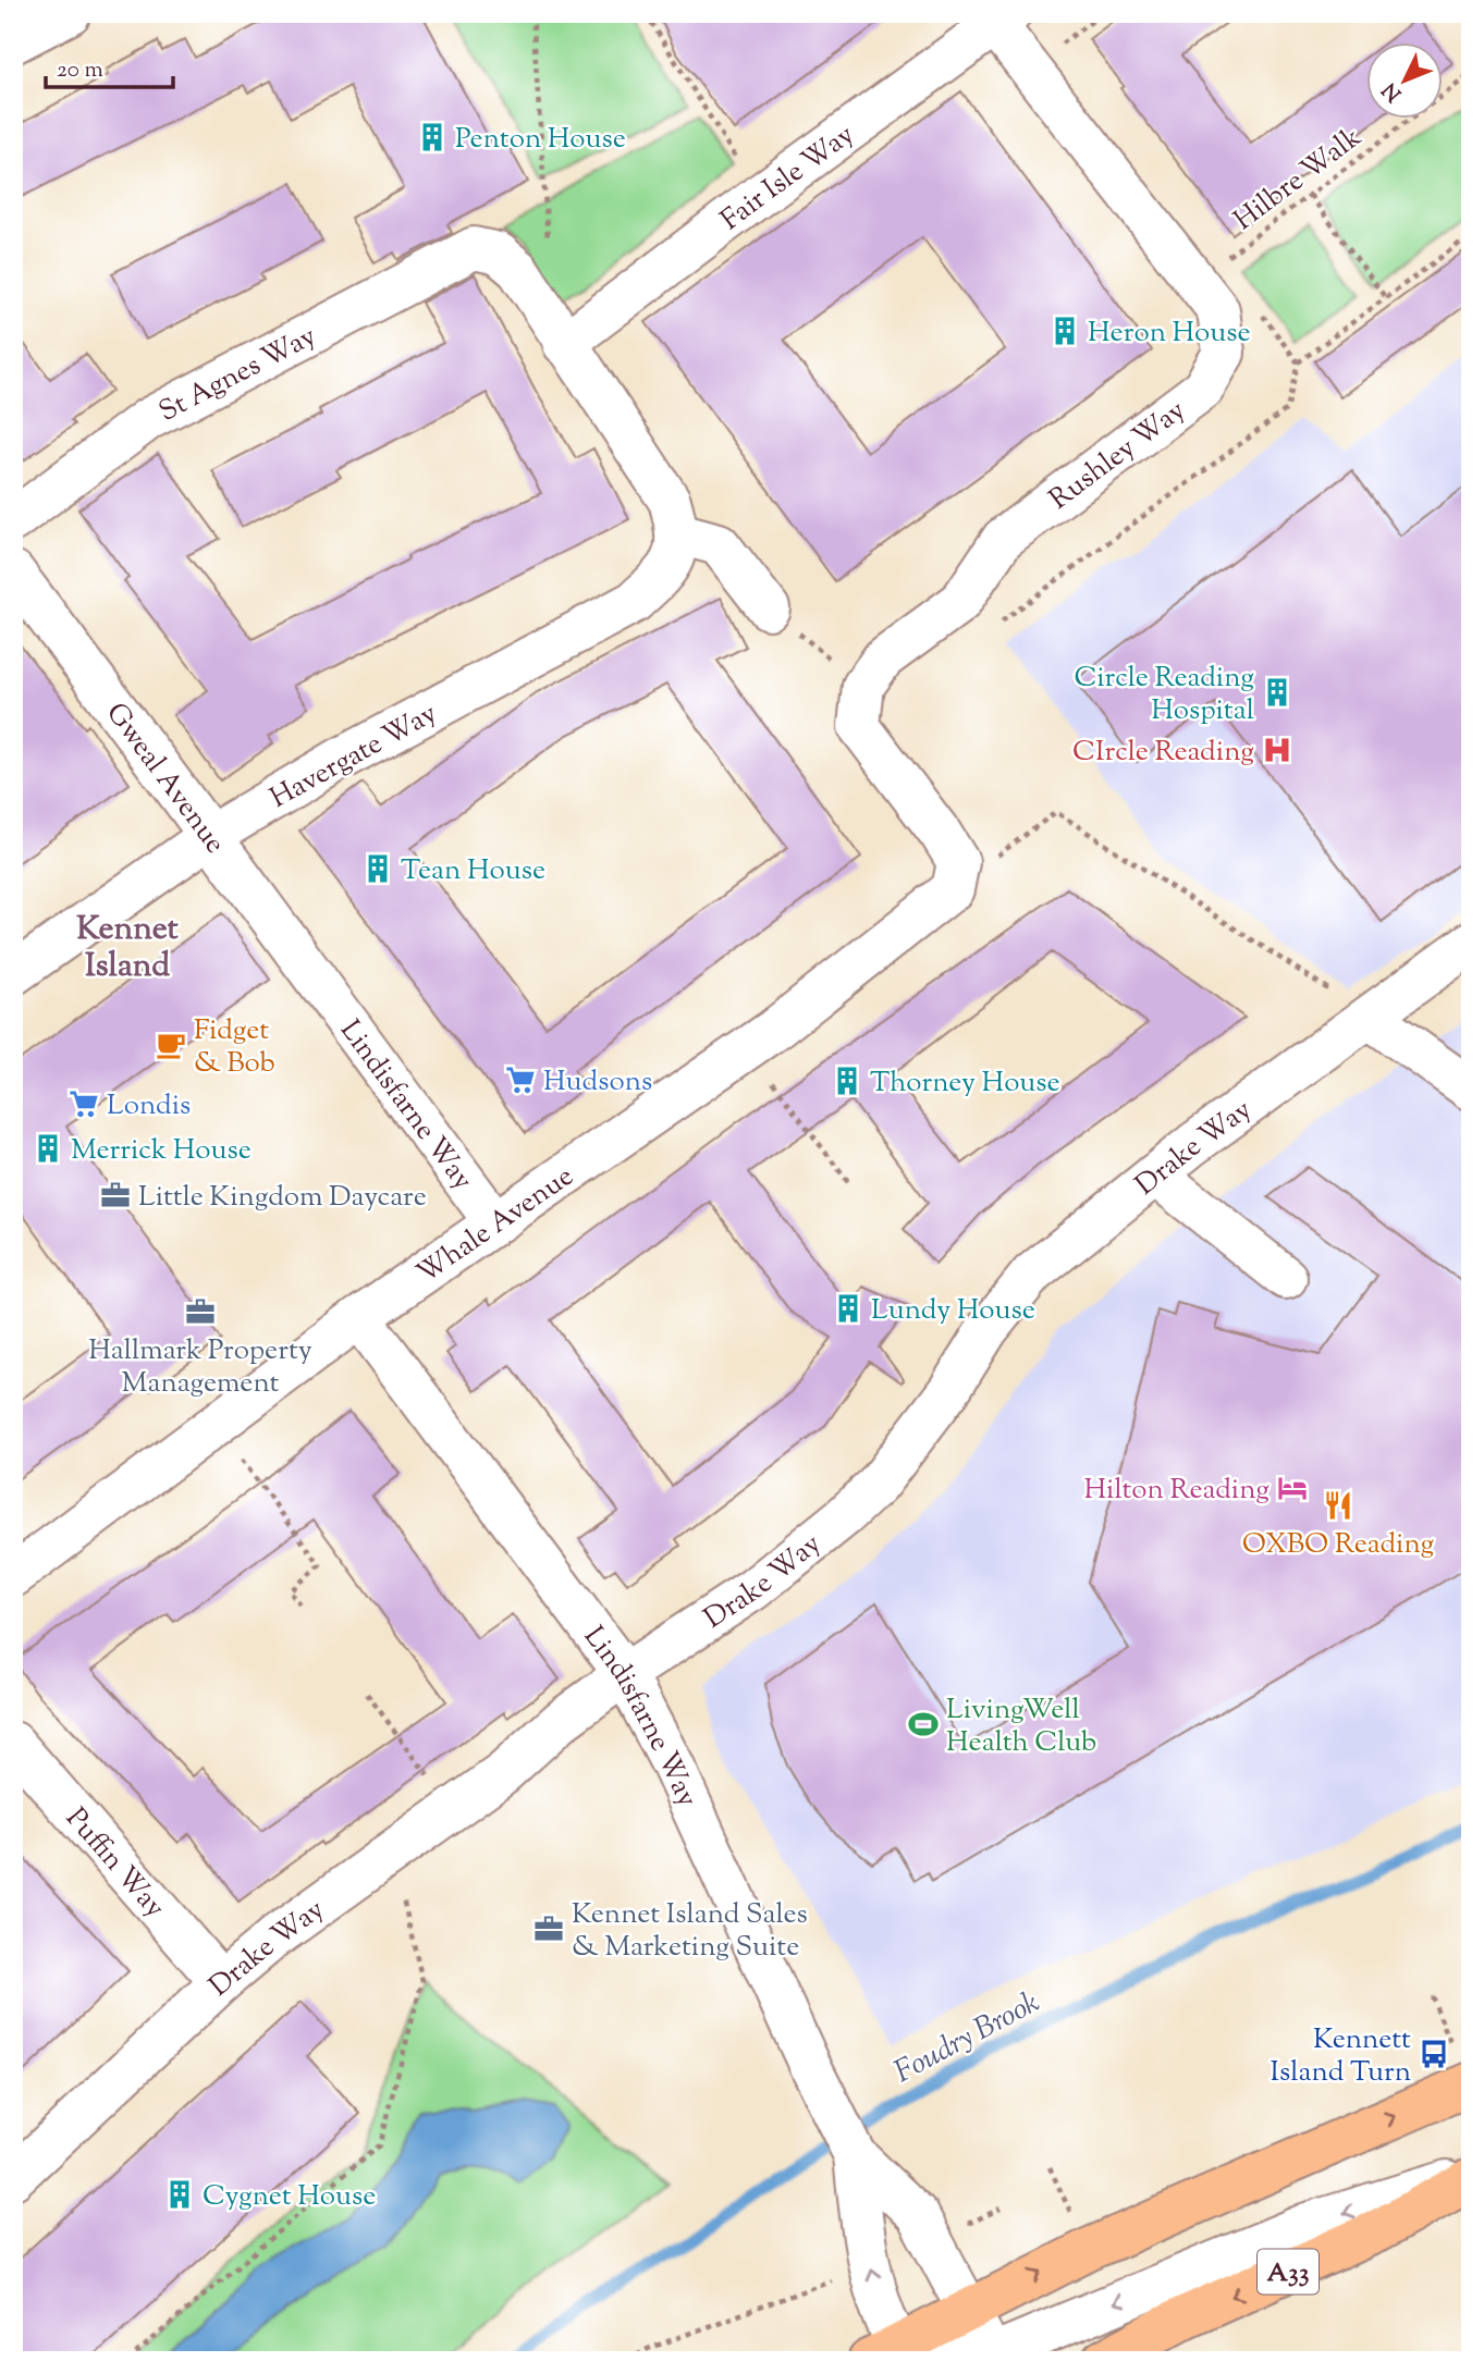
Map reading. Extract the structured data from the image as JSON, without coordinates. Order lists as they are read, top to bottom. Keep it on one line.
{"streets":{"highway":["A33"],"street":["Fair Isle Way","St Agnes Way","Rushley Way","Havergate Way","Gweal Avenue","Lindisfarne Way","Drake Way","Whale Avenue","Puffin Way"],"path":["Hilbre Walk"]},"crossings":[["Fair Isle Way","St Agnes Way"],["Fair Isle Way","Rushley Way"],["Havergate Way","Gweal Avenue"],["Gweal Avenue","Lindisfarne Way"],["Lindisfarne Way","Drake Way"],["Lindisfarne Way","Whale Avenue"],["Drake Way","Puffin Way"]],"districts":["Kennet Island"],"water":["Foudry Brook"],"places":{"building":["Penton House","Heron House","Circle Reading Hospital","Tean House","Thorney House","Merrick House","Lundy House","Cygnet House"],"hospital":["CIrcle Reading"],"cafe":["Fidget & Bob"],"supermarket":["Hudsons","Londis"],"office":["Little Kingdom Daycare","Hallmark Property Management","Kennet Island Sales & Marketing Suite"],"hotel":["Hilton Reading"],"restaurant":["OXBO Reading"],"sports":["LivingWell Health Club"],"bus stop":["Kennett Island Turn"]},"scale_bar":"20 m","north":"bottom left"}
